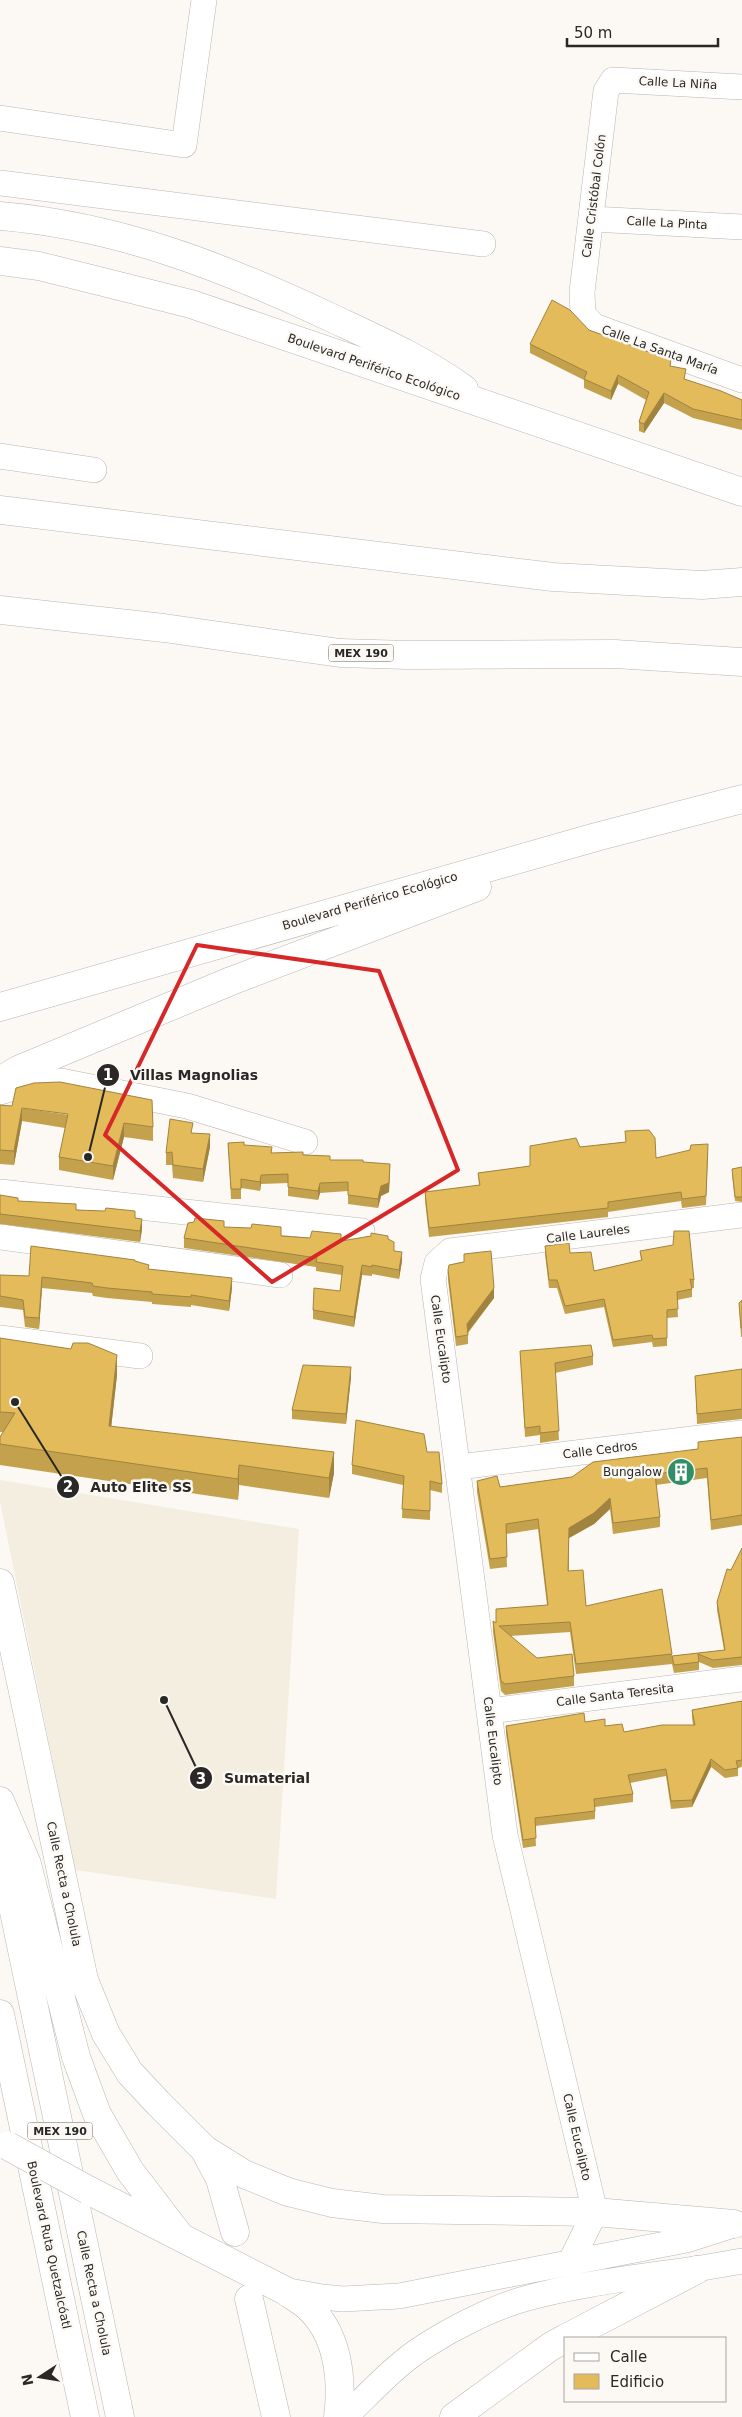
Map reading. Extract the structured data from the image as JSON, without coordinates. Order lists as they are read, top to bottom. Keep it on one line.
{"streets":{"main road":["Boulevard Periférico Ecológico","MEX 190","Calle Recta a Cholula","Boulevard Ruta Quetzalcóatl"],"street":["Calle La Niña","Calle Cristóbal Colón","Calle La Pinta","Calle La Santa María","Calle Laureles","Calle Eucalipto","Calle Cedros","Calle Santa Teresita"]},"crossings":[["Calle La Niña","Calle Cristóbal Colón"],["Calle Cristóbal Colón","Calle La Pinta"],["Calle Cristóbal Colón","Calle La Santa María"],["Calle Laureles","Calle Eucalipto"],["Calle Eucalipto","Calle Cedros"],["Calle Eucalipto","Calle Santa Teresita"]],"places":{"other":["Villas Magnolias","Auto Elite SS","Sumaterial"],"building":["Bungalow"]},"legend":["Calle","Edificio"],"scale_bar":"50 m","north":"left"}
